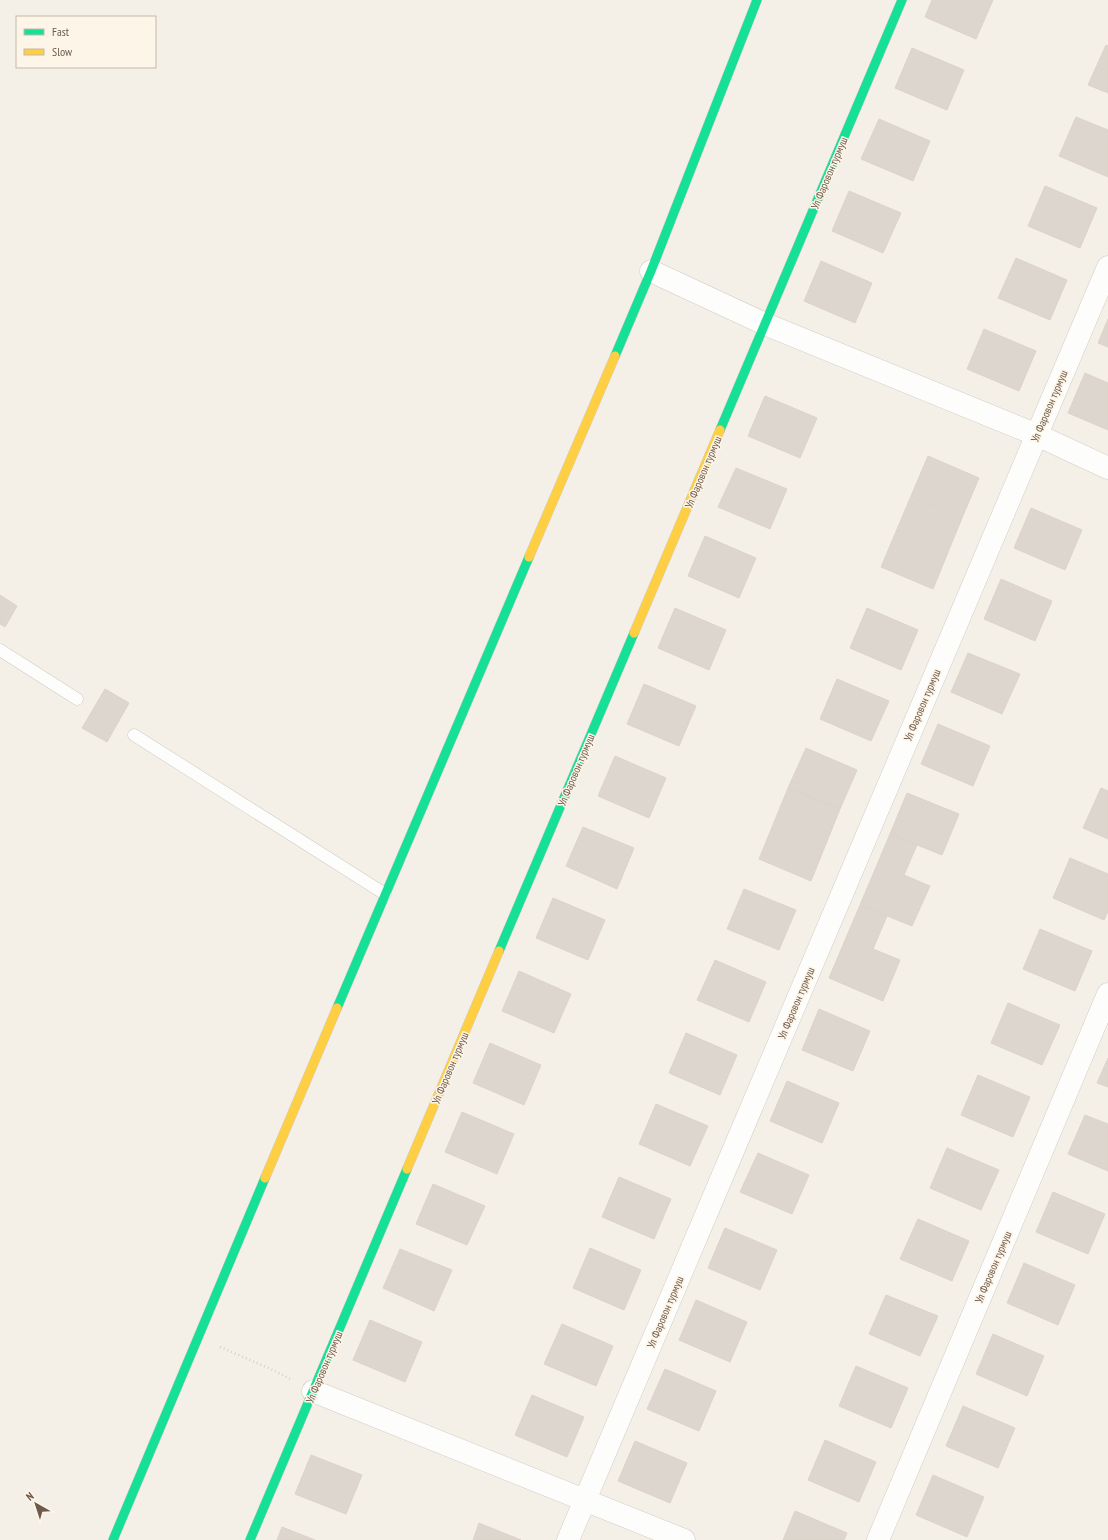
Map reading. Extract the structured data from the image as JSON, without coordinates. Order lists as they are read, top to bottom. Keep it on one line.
{"streets":{"main road":["Ул Фаровон турмуш"]},"legend":["Fast","Slow"],"north":"top left"}
